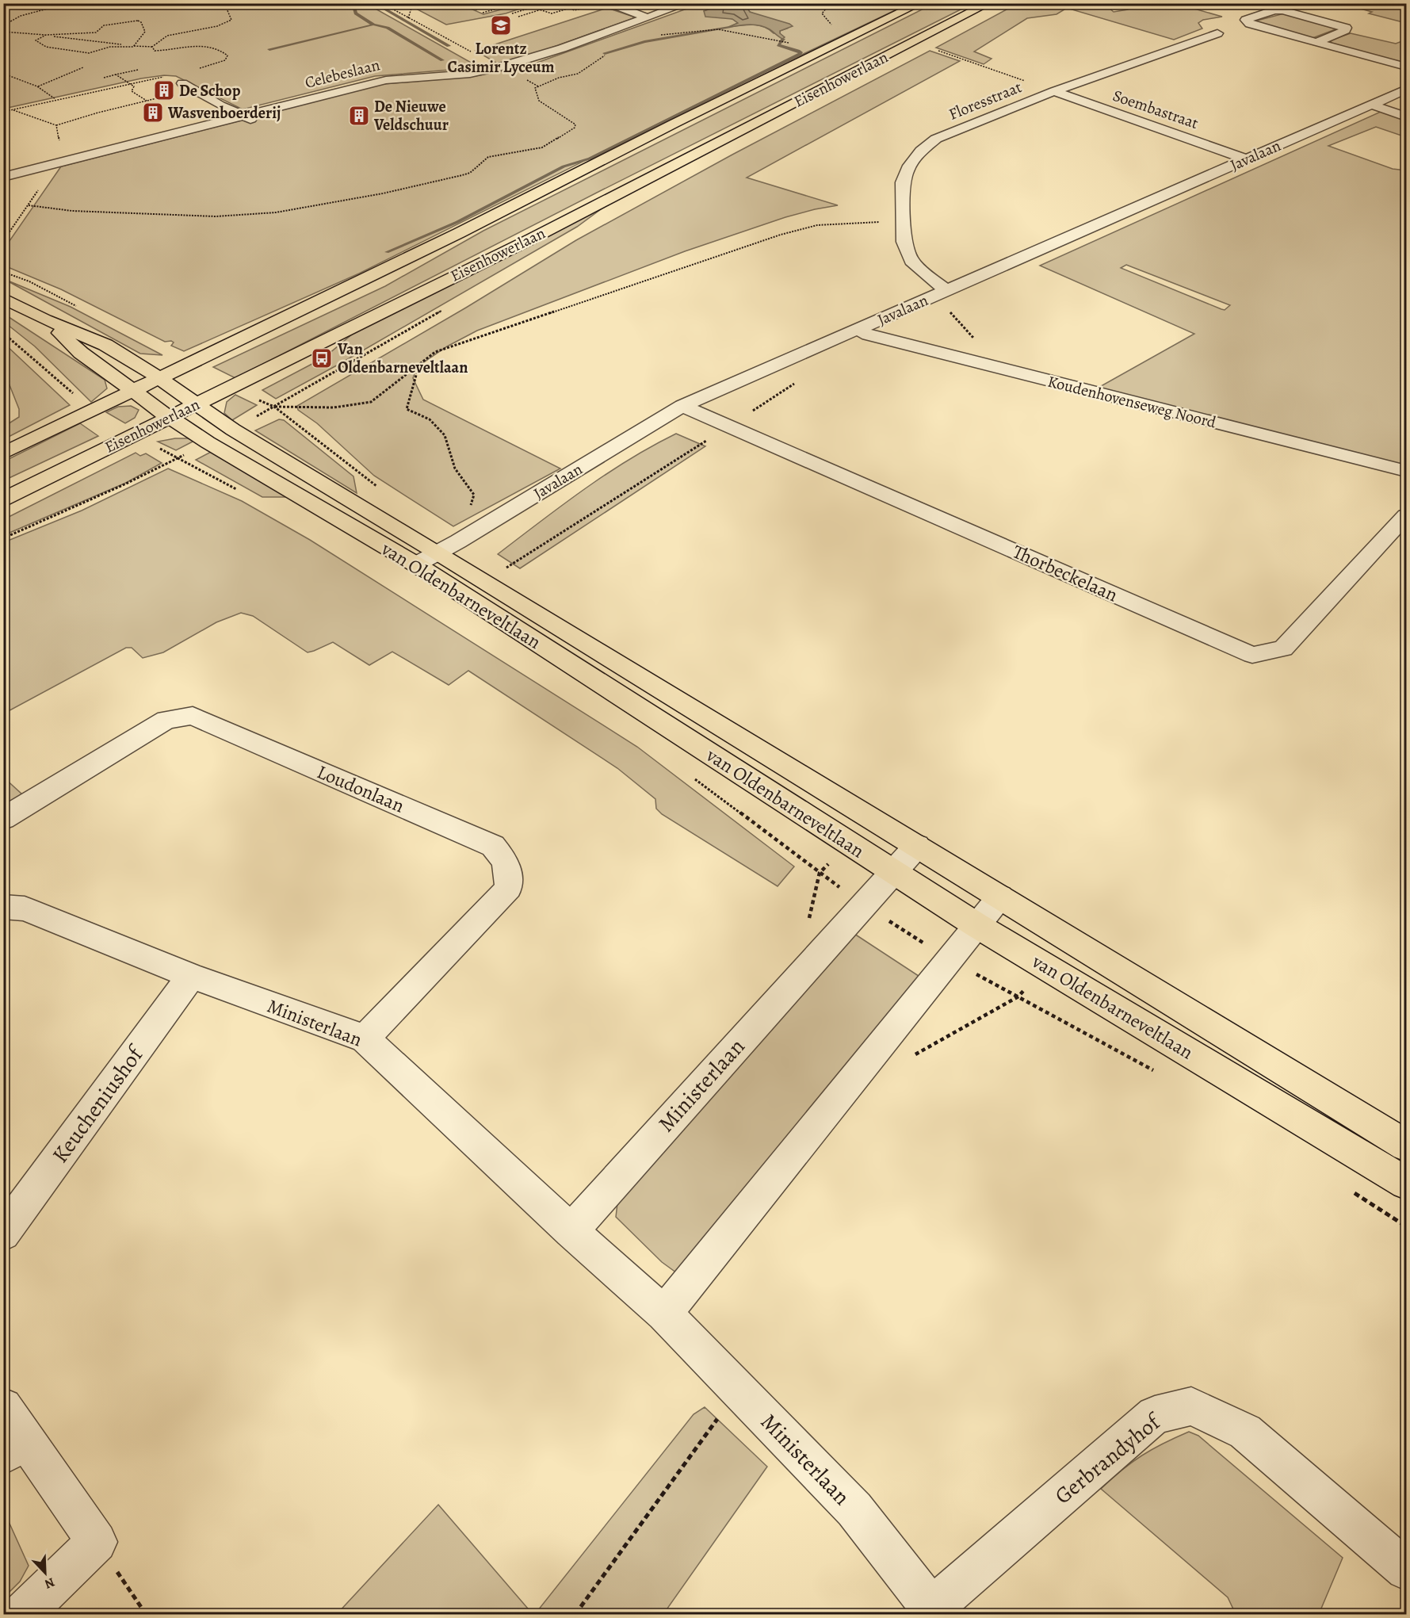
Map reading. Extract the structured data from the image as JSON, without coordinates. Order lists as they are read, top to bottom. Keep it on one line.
{"streets":{"main road":["Eisenhowerlaan","van Oldenbarneveltlaan"],"street":["Celebeslaan","Floresstraat","Soembastraat","Javalaan","Koudenhovenseweg Noord","Thorbeckelaan","Loudonlaan","Ministerlaan","Keucheniushof","Gerbrandyhof"]},"crossings":[["Eisenhowerlaan","van Oldenbarneveltlaan"],["Floresstraat","Soembastraat"],["Floresstraat","Javalaan"],["Soembastraat","Javalaan"],["Javalaan","Koudenhovenseweg Noord"],["Javalaan","Thorbeckelaan"],["Javalaan","van Oldenbarneveltlaan"],["van Oldenbarneveltlaan","Ministerlaan"],["Loudonlaan","Ministerlaan"],["Ministerlaan","Keucheniushof"],["Ministerlaan","Gerbrandyhof"]],"places":{"school or university":["Lorentz Casimir Lyceum"],"building":["De Schop","Wasvenboerderij","De Nieuwe Veldschuur"],"bus stop":["Van Oldenbarneveltlaan"]},"north":"bottom right"}
